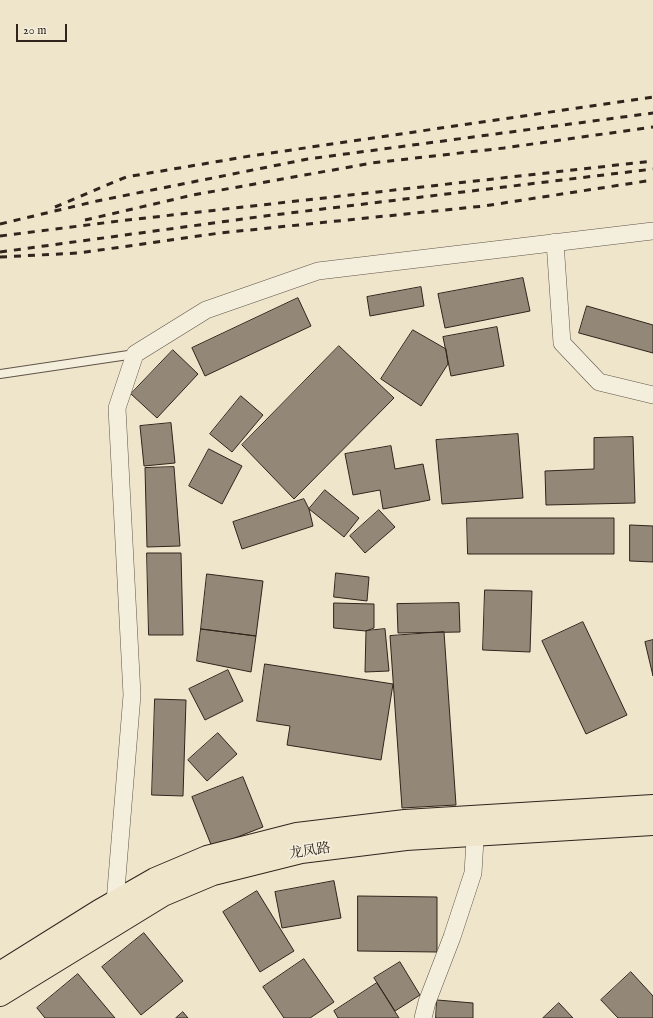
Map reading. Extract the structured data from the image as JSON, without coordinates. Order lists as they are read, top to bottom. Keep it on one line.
{"streets":{"main road":["龙凤路"]},"scale_bar":"20 m"}
